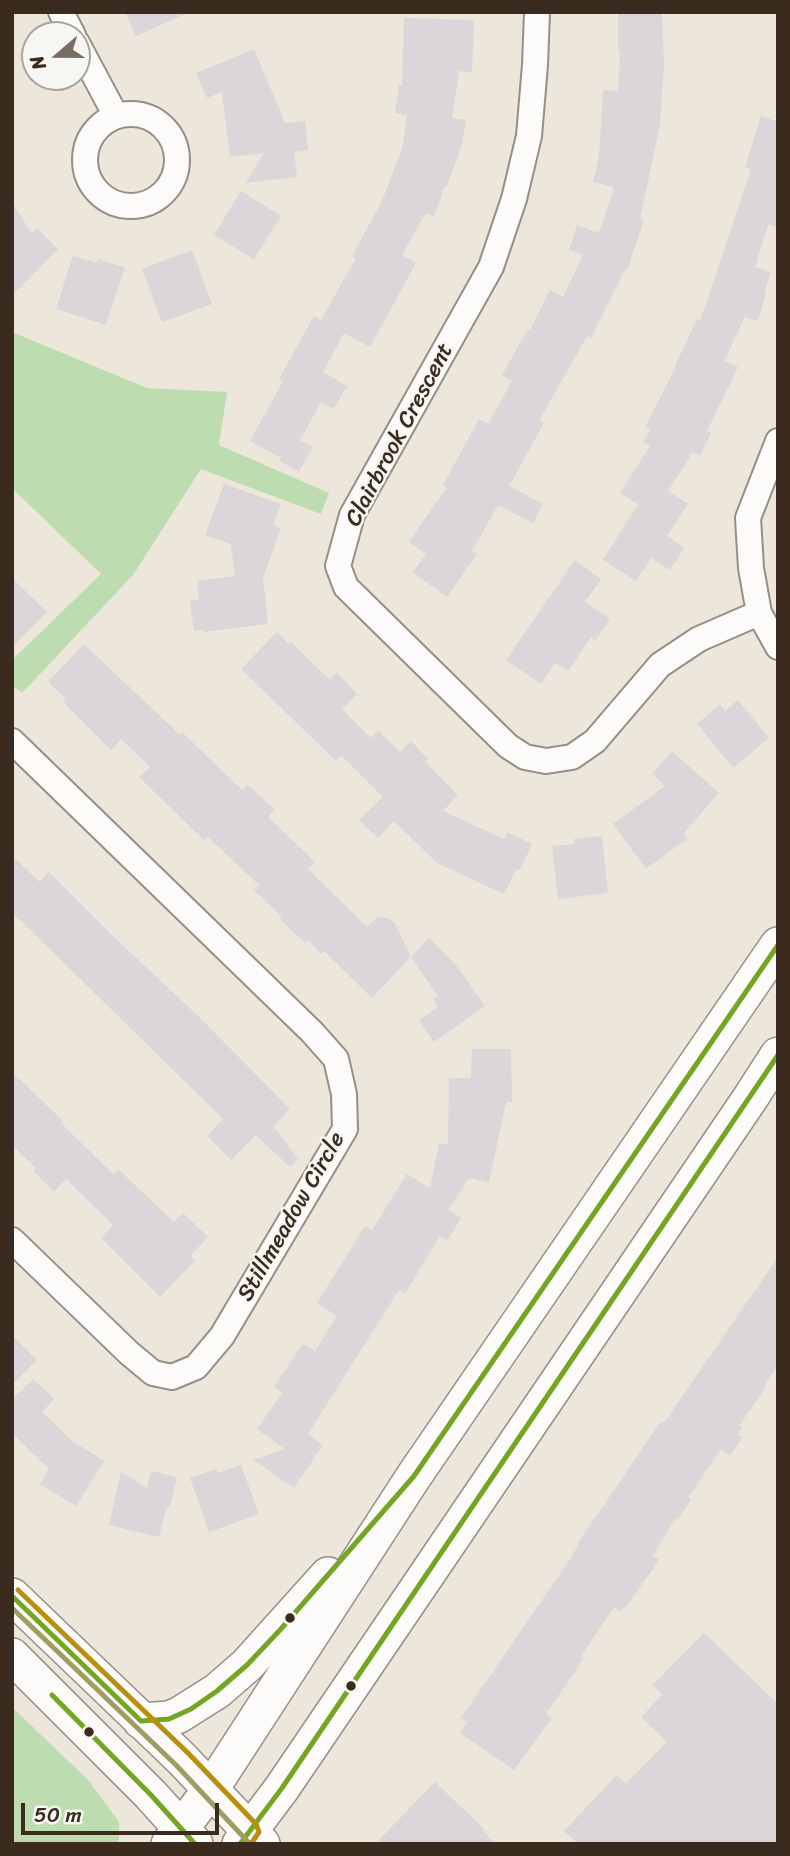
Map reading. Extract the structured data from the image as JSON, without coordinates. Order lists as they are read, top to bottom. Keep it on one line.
{"streets":{"street":["Clairbrook Crescent","Stillmeadow Circle"]},"scale_bar":"50 m","north":"left"}
